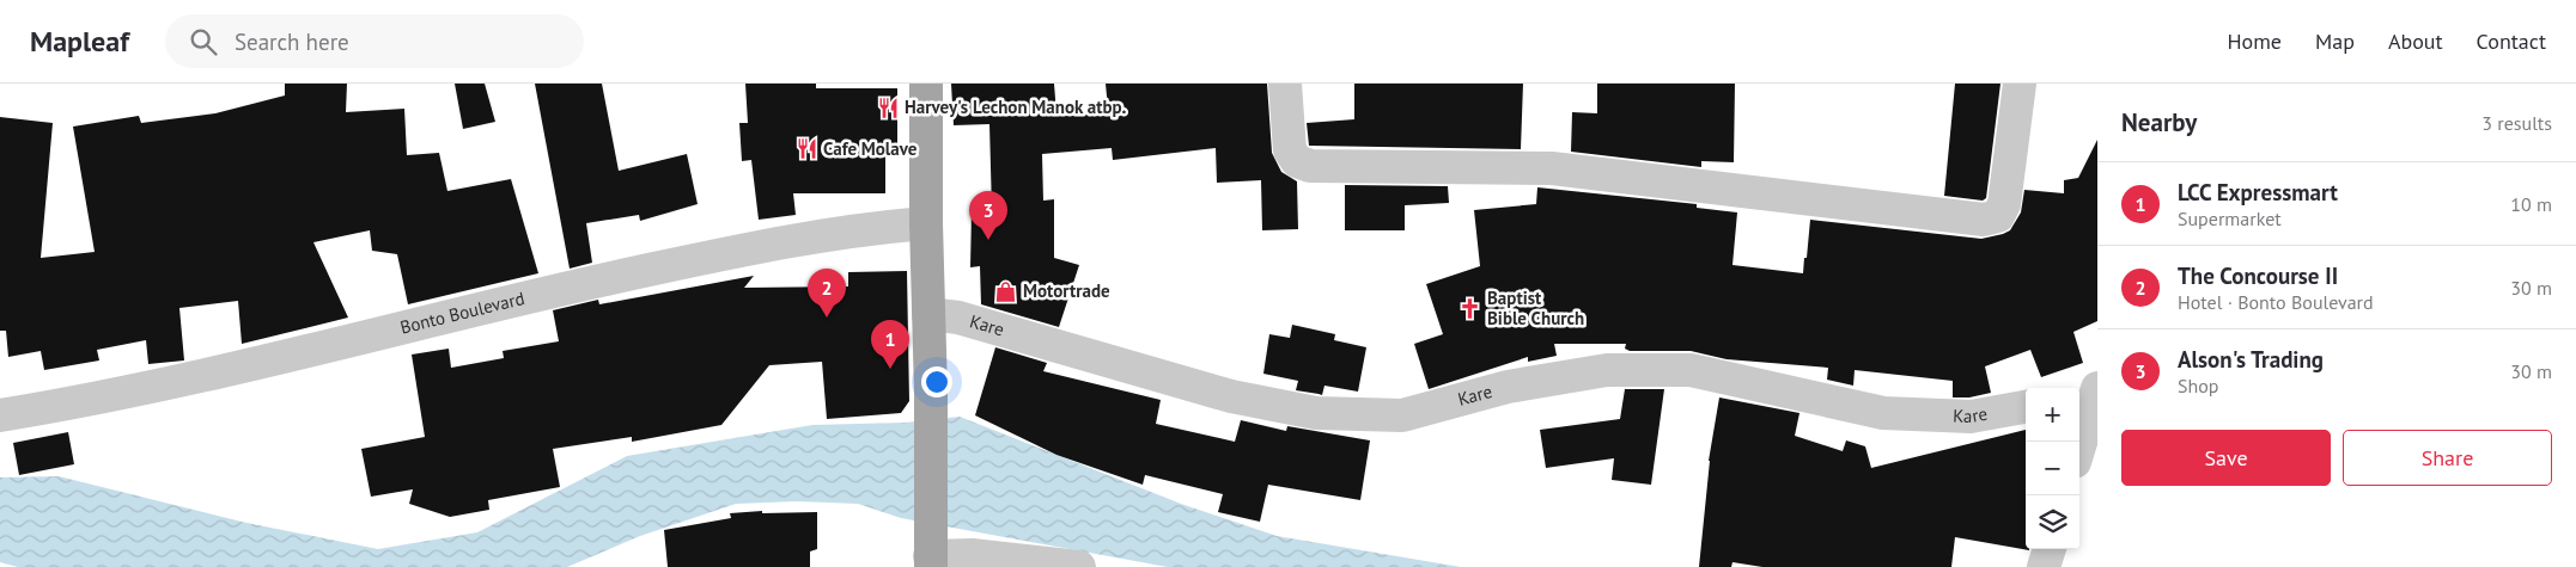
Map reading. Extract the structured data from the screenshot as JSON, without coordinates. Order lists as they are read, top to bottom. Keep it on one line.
{"streets":{"street":["Bonto Boulevard","Kare"]},"places":{"restaurant":["Harvey's Lechon Manok atbp.","Cafe Molave"],"shop":["Motortrade"],"church":["Baptist Bible Church"]},"page":{"header":"Mapleaf","search":"Search here","nav":["Home","Map","About","Contact"],"heading":["Nearby","3 results"],"list":[{"mark":"1","name":"LCC Expressmart","note":"Supermarket","value":"10 m"},{"mark":"2","name":"The Concourse II","note":"Hotel · Bonto Boulevard","value":"30 m"},{"mark":"3","name":"Alson's Trading","note":"Shop","value":"30 m"}],"pins":["3","2","1"],"map_buttons":["+","−"],"buttons":["Save","Share"]}}
